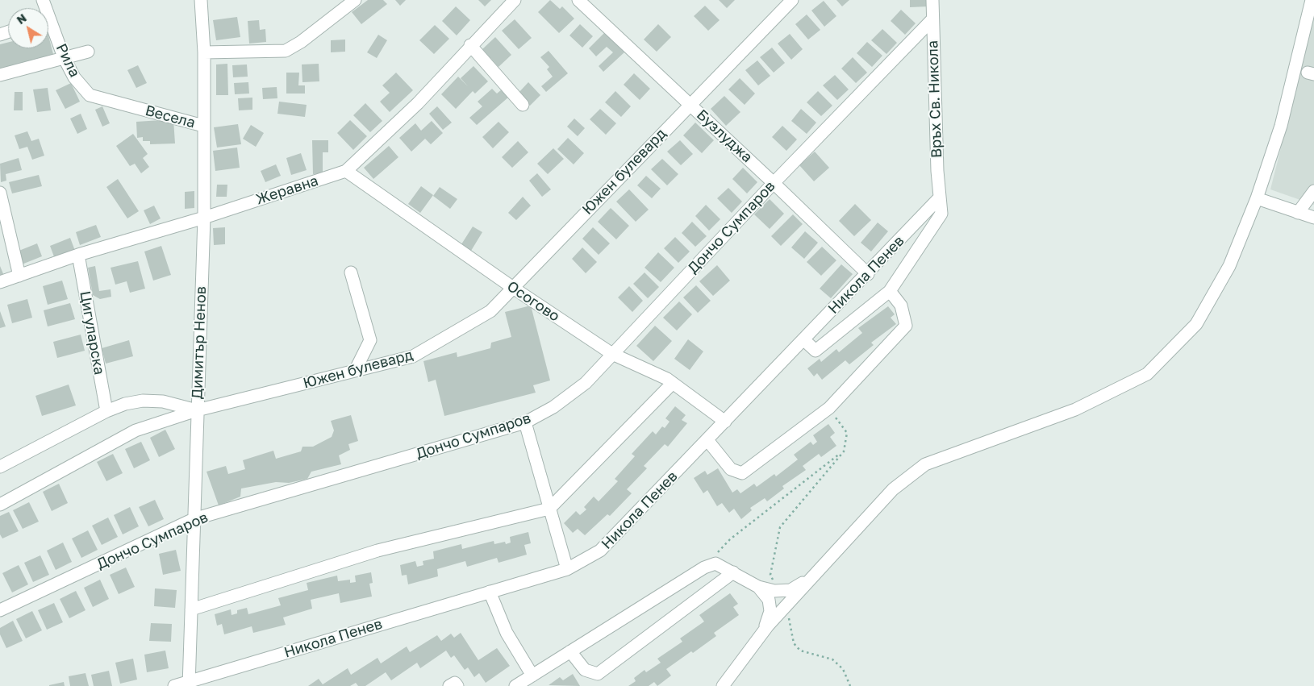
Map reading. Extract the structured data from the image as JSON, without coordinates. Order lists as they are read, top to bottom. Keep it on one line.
{"streets":{"street":["Рила","Връх Св. Никола","Весела","Бузлуджа","Южен булевард","Жеравна","Дончо Сумпаров","Никола Пенев","Осогово","Цигуларска","Димитър Ненов"]},"crossings":[["Рила","Весела"],["Връх Св. Никола","Дончо Сумпаров"],["Връх Св. Никола","Никола Пенев"],["Весела","Димитър Ненов"],["Бузлуджа","Южен булевард"],["Бузлуджа","Дончо Сумпаров"],["Бузлуджа","Никола Пенев"],["Южен булевард","Осогово"],["Южен булевард","Димитър Ненов"],["Жеравна","Осогово"],["Жеравна","Цигуларска"],["Жеравна","Димитър Ненов"],["Дончо Сумпаров","Осогово"],["Дончо Сумпаров","Димитър Ненов"],["Никола Пенев","Осогово"],["Никола Пенев","Димитър Ненов"]],"north":"top left"}
